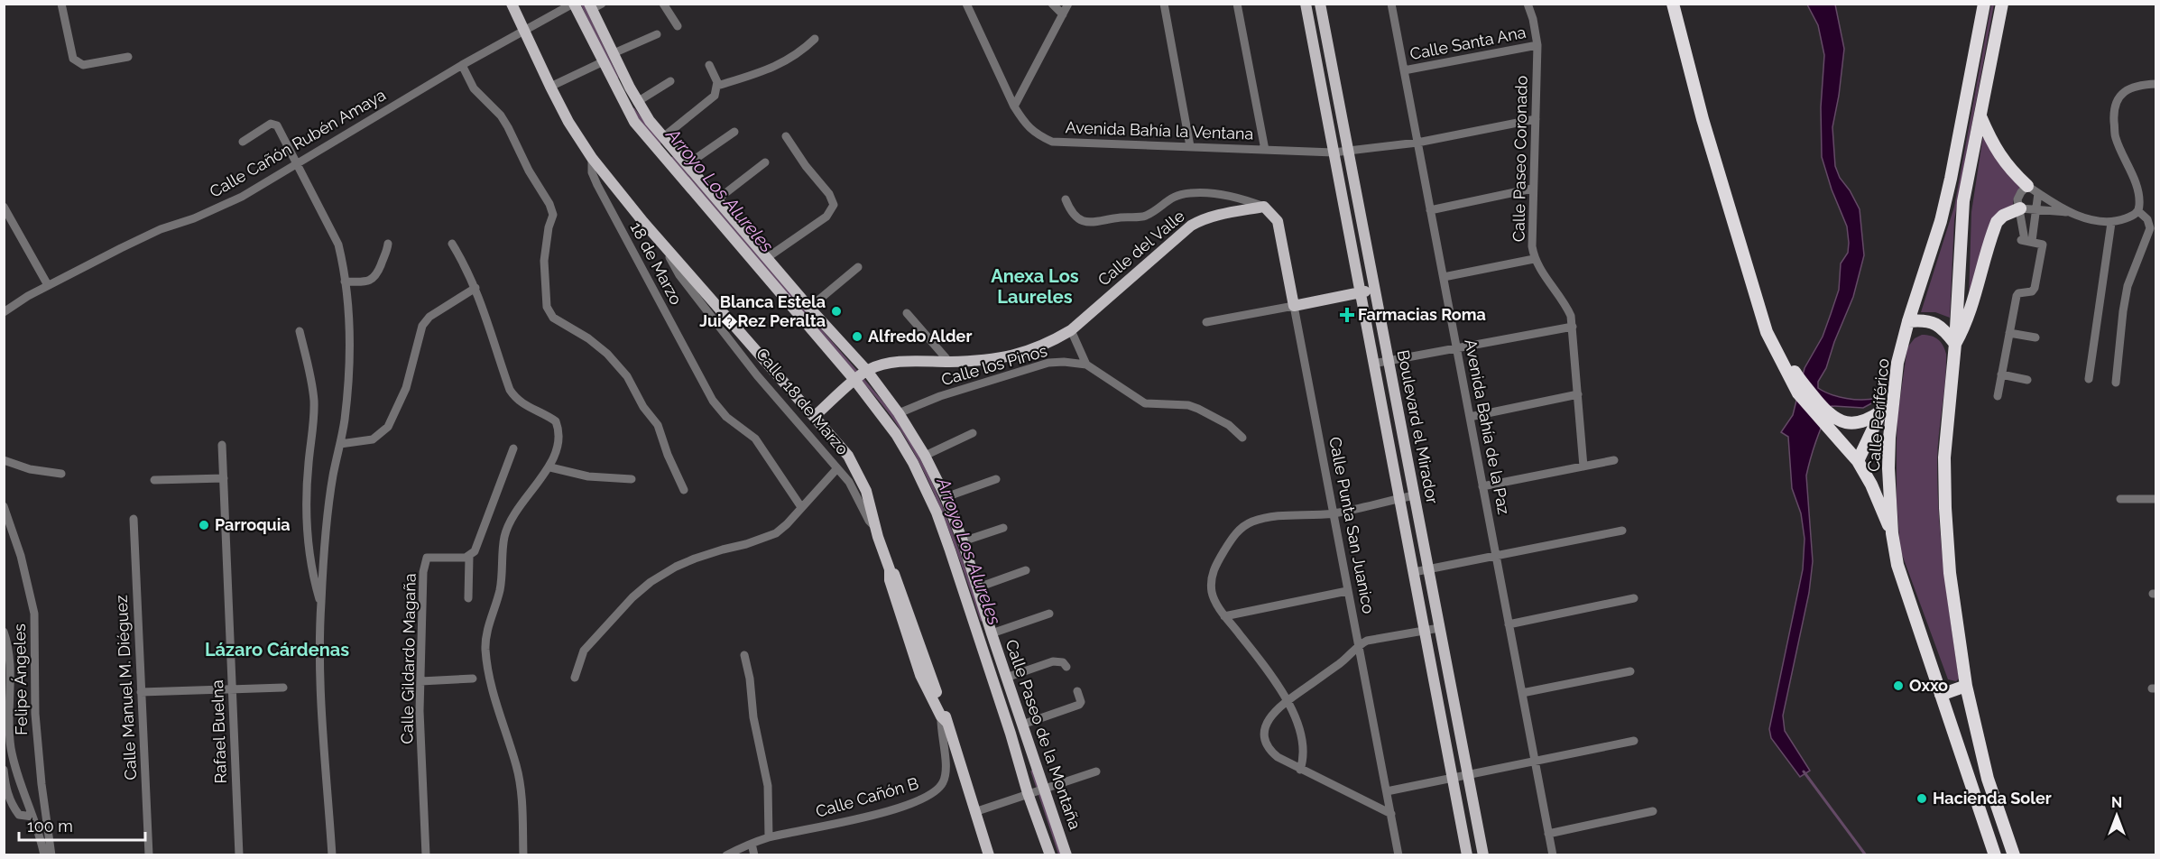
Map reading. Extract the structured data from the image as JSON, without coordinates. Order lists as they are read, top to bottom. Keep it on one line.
{"streets":{"highway":["Calle Periférico"],"main road":["Calle del Valle","Calle 18 de Marzo","Boulevard el Mirador","Calle Punta San Juanico","Calle Paseo de la Montaña"],"street":["Calle Santa Ana","Avenida Bahía la Ventana","Calle Cañón Rubén Amaya","Calle Paseo Coronado","18 de Marzo","Calle los Pinos","Avenida Bahía de la Paz","Calle Gildardo Magaña","Felipe Ángeles","Calle Manuel M. Diéguez","Rafael Buelna","Calle Cañón B"]},"crossings":[["Calle Santa Ana","Calle Paseo Coronado"],["Calle Santa Ana","Avenida Bahía de la Paz"],["Avenida Bahía la Ventana","Calle Paseo Coronado"],["Avenida Bahía la Ventana","Boulevard el Mirador"],["Avenida Bahía la Ventana","Avenida Bahía de la Paz"],["Calle Cañón Rubén Amaya","Calle 18 de Marzo"],["Calle Cañón Rubén Amaya","Calle Paseo de la Montaña"],["Calle del Valle","Calle 18 de Marzo"],["Calle del Valle","Calle Punta San Juanico"],["Calle del Valle","Calle Paseo de la Montaña"],["18 de Marzo","Calle 18 de Marzo"],["Calle los Pinos","Calle Paseo de la Montaña"],["Calle 18 de Marzo","Calle Cañón B"]],"districts":["Anexa Los Laureles","Lázaro Cárdenas"],"water":["Arroyo Los Alureles"],"places":{"other":["Blanca Estela Jui�Rez Peralta","Alfredo Alder","Parroquia","Oxxo","Hacienda Soler"],"health":["Farmacias Roma"]},"scale_bar":"100 m","north":"top"}
